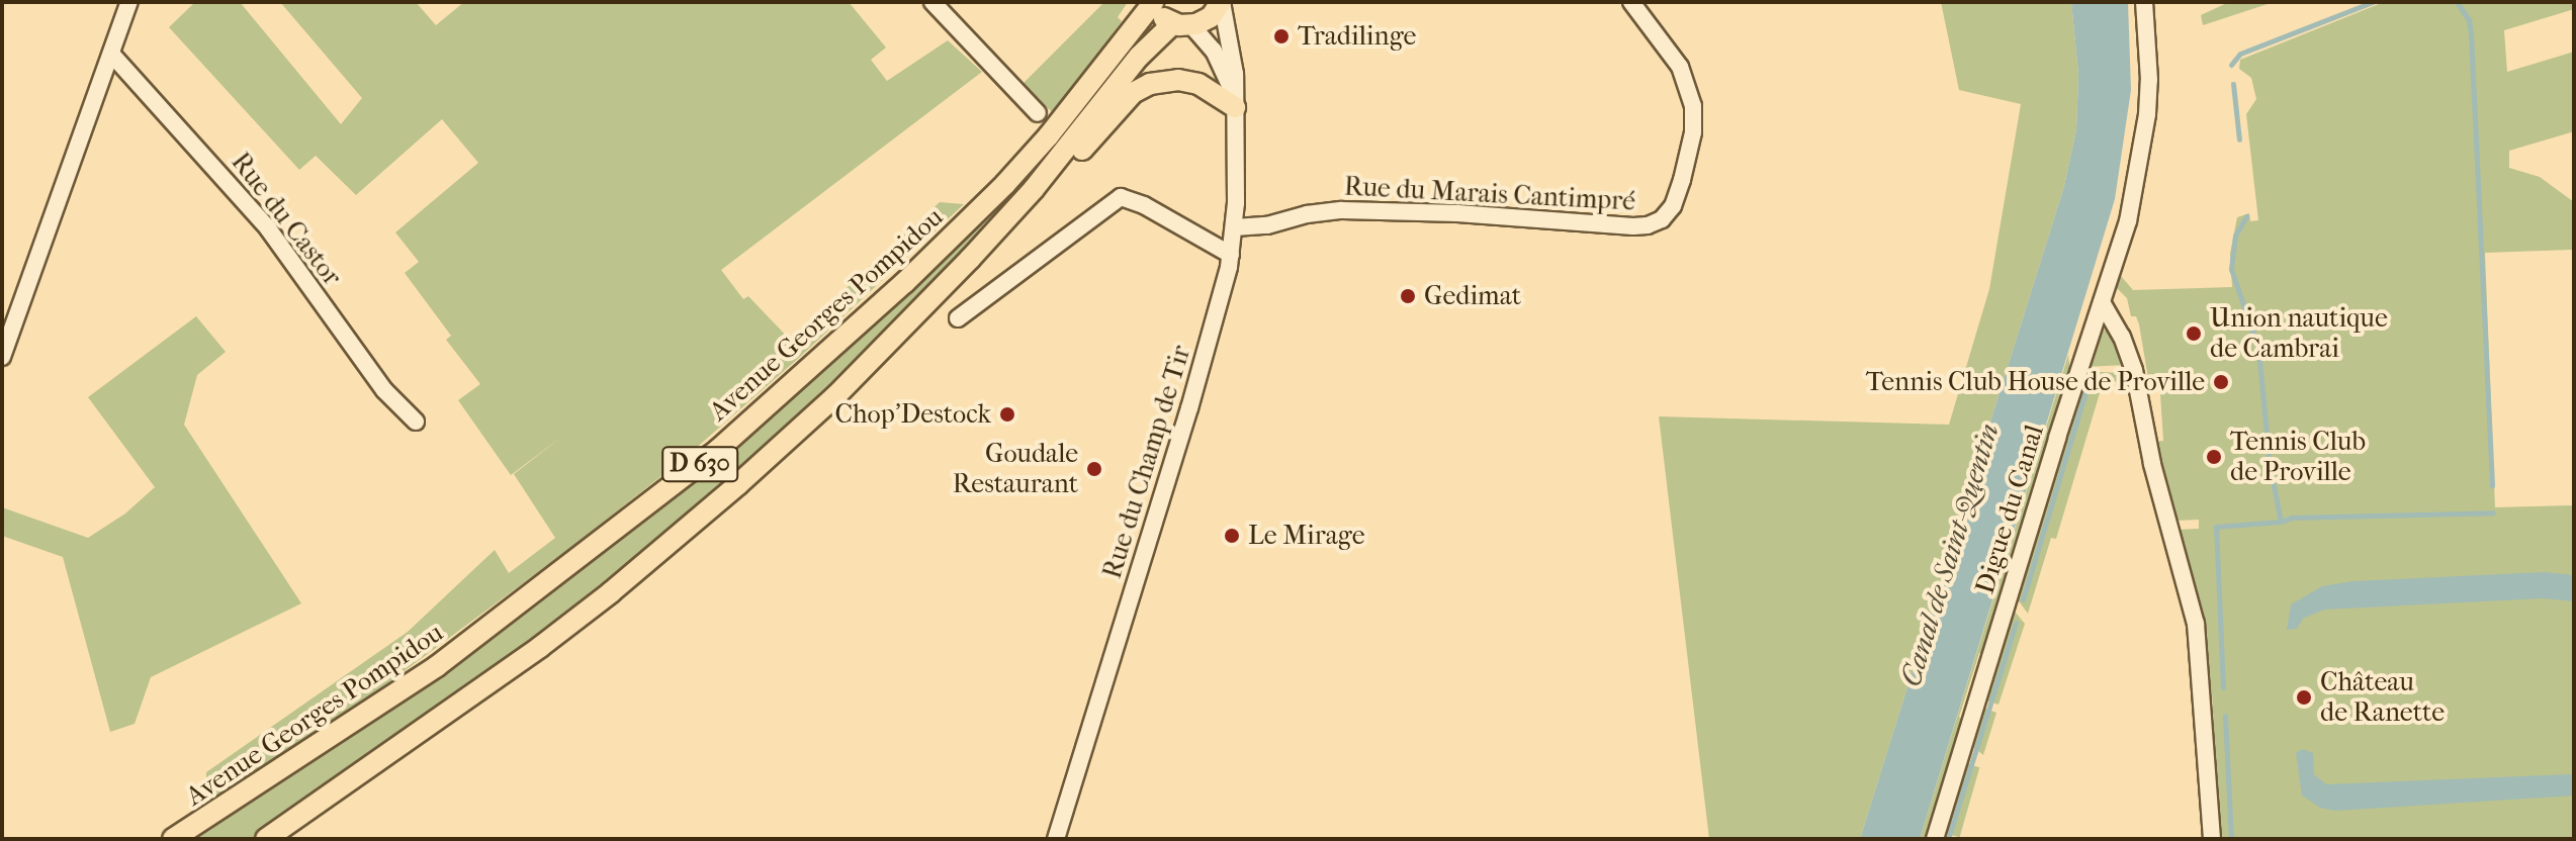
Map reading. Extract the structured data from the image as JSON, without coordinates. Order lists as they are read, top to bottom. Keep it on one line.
{"streets":{"main road":["Avenue Georges Pompidou","D 630"],"street":["Rue du Marais Cantimpré","Rue du Castor","Rue du Champ de Tir","Digue du Canal"]},"crossings":[["Rue du Marais Cantimpré","Rue du Champ de Tir"],["Avenue Georges Pompidou","Rue du Champ de Tir"]],"water":["Canal de Saint-Quentin"],"places":["Tradilinge","Gedimat","Union nautique de Cambrai","Tennis Club House de Proville","Chop'Destock","Tennis Club de Proville","Goudale Restaurant","Le Mirage","Château de Ranette"]}
